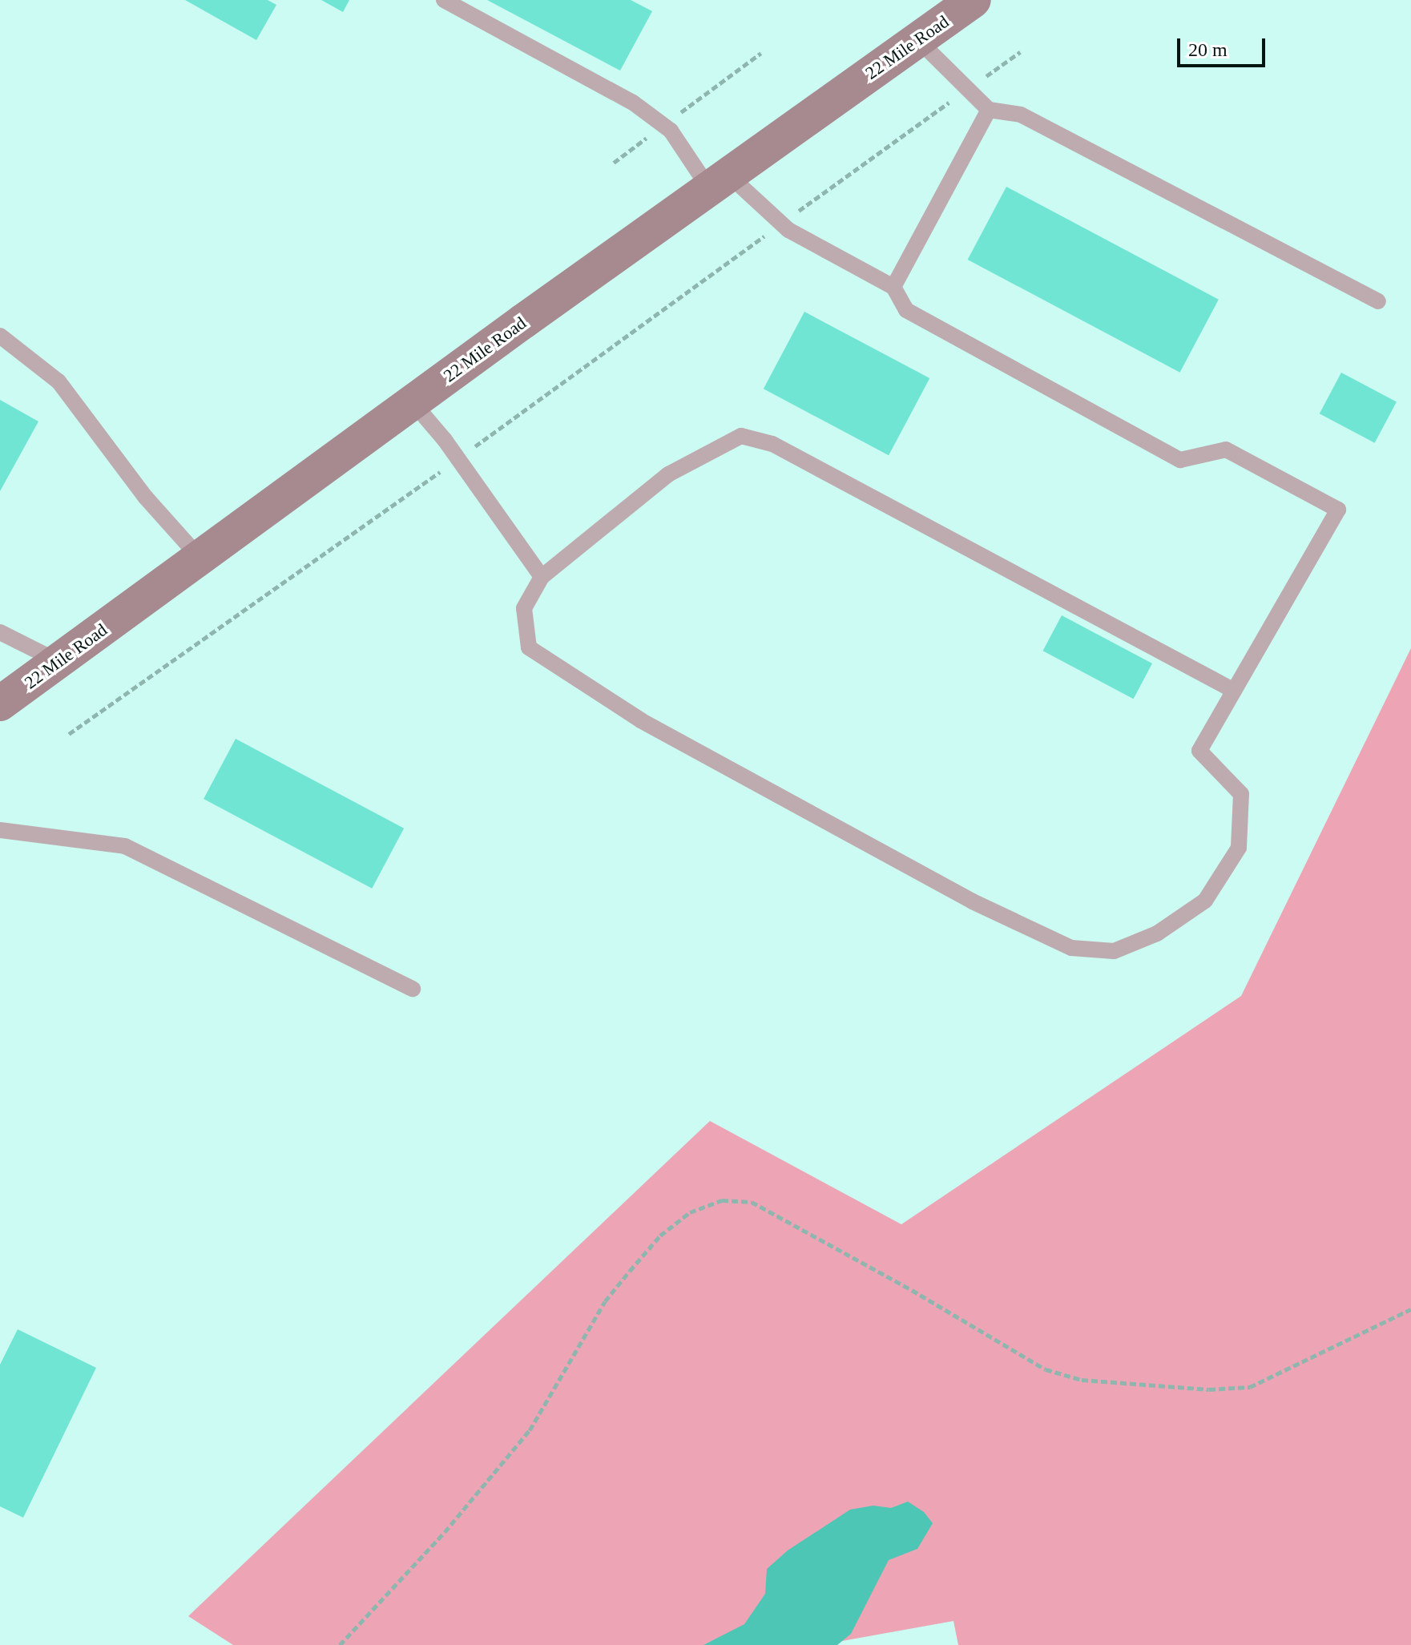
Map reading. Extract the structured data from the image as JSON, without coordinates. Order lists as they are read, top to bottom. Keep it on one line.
{"streets":{"street":["22 Mile Road"]},"scale_bar":"20 m"}
